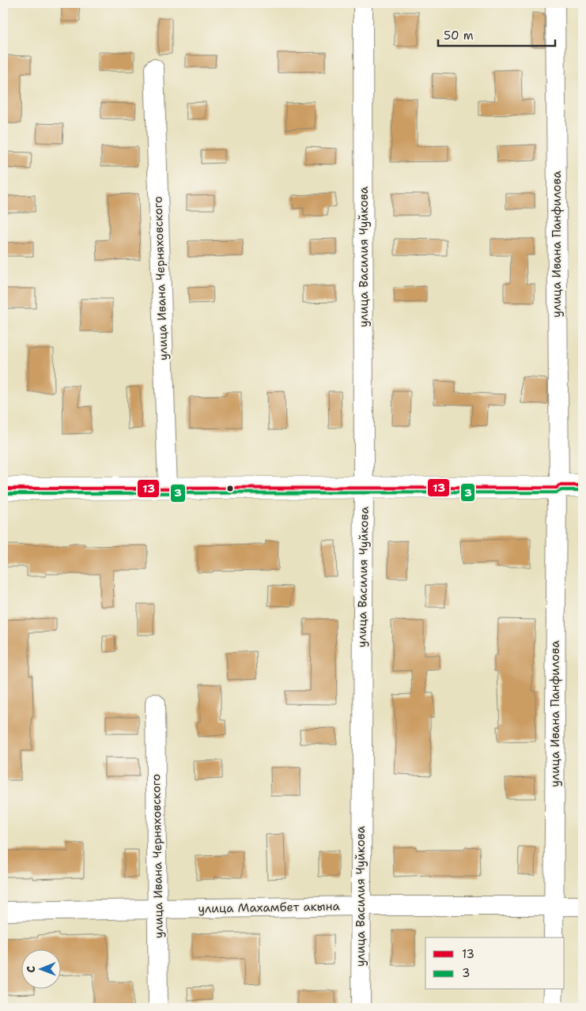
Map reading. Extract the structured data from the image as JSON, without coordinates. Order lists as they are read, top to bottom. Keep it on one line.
{"streets":{"street":["улица Ивана Панфилова","улица Василия Чуйкова","улица Ивана Черняховского","улица Махамбет акына"]},"crossings":[["улица Ивана Панфилова","улица Махамбет акына"],["улица Василия Чуйкова","улица Махамбет акына"],["улица Ивана Черняховского","улица Махамбет акына"]],"lines":["transit line 13","transit line 3"],"legend":["13","3"],"scale_bar":"50 m","north":"left"}
